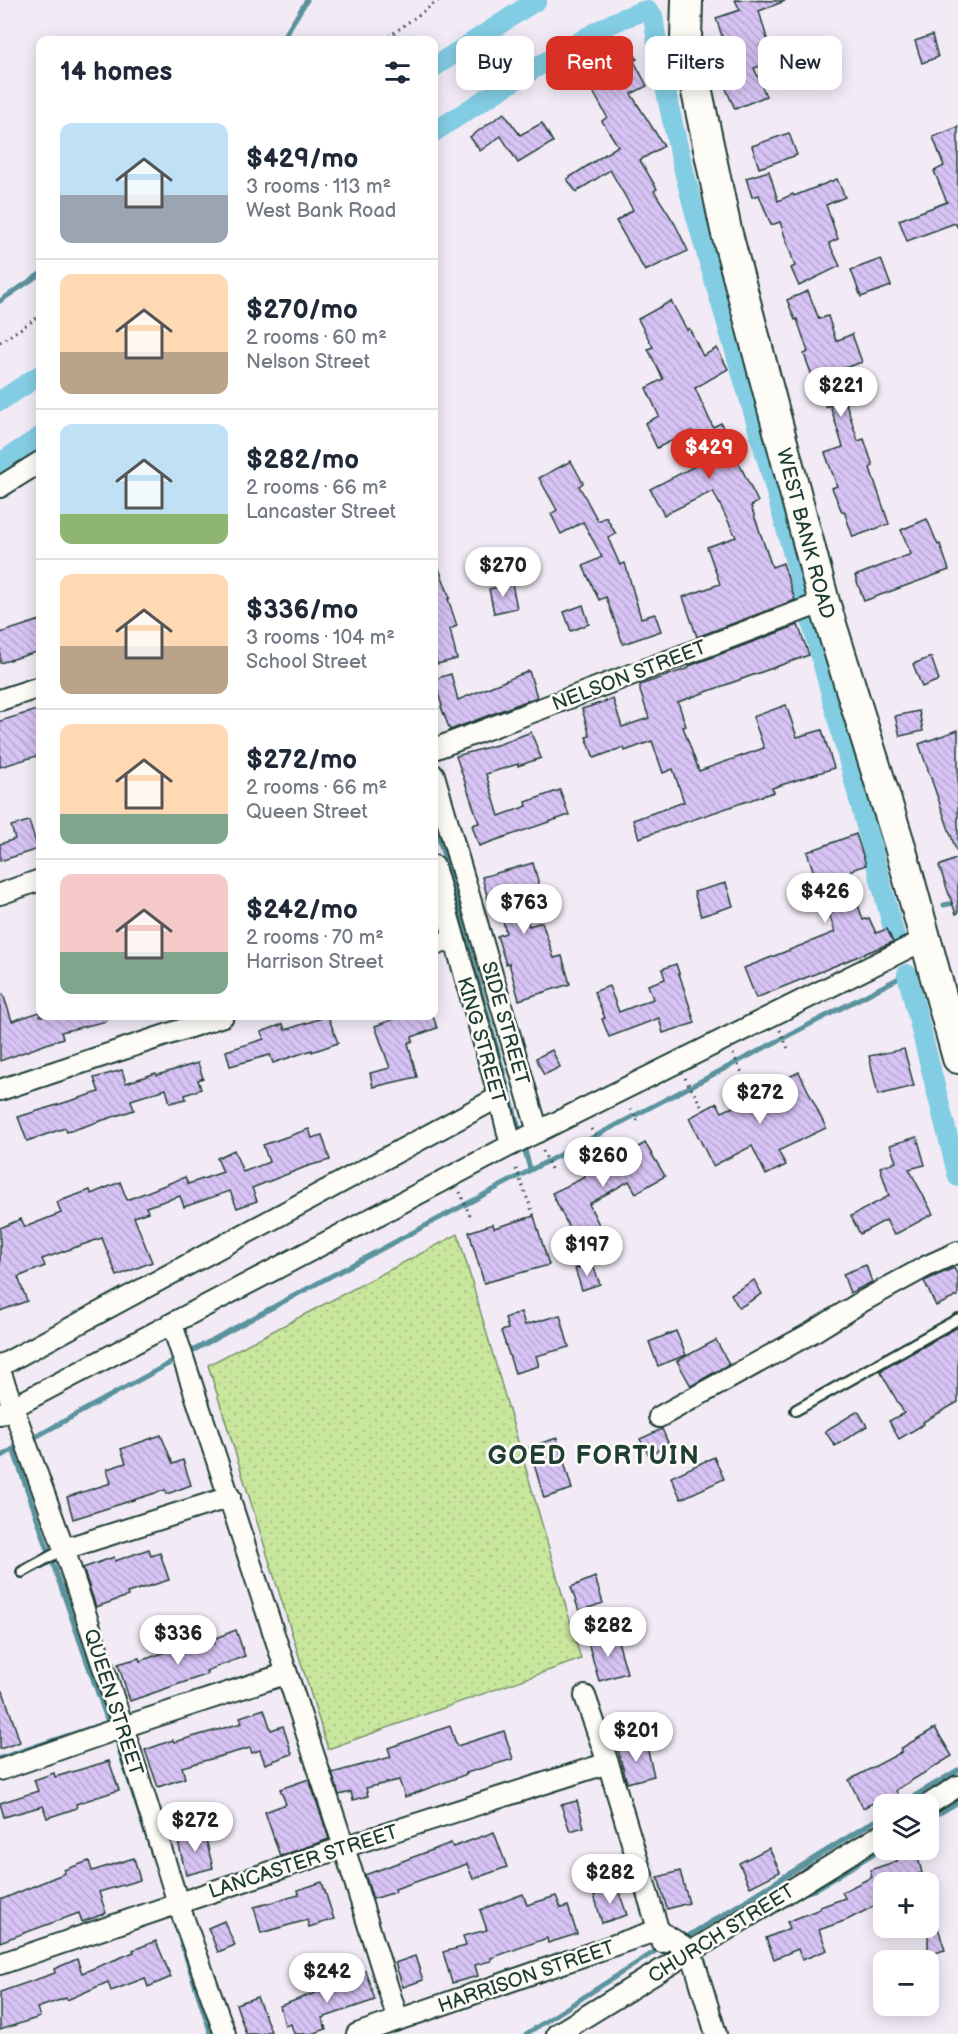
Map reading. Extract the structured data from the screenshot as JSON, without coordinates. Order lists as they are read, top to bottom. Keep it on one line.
{"streets":{"main road":["WEST BANK ROAD"],"street":["NELSON STREET","SIDE STREET","KING STREET","QUEEN STREET","LANCASTER STREET","CHURCH STREET","HARRISON STREET"]},"crossings":[["WEST BANK ROAD","NELSON STREET"],["QUEEN STREET","LANCASTER STREET"]],"districts":["GOED FORTUIN"],"page":{"chip":["Buy","Rent","Filters","New"],"heading":"14 homes","list":[{"name":"$429/mo","note":"3 rooms · 113 m² · West Bank Road"},{"name":"$270/mo","note":"2 rooms · 60 m² · Nelson Street"},{"name":"$282/mo","note":"2 rooms · 66 m² · Lancaster Street"},{"name":"$336/mo","note":"3 rooms · 104 m² · School Street"},{"name":"$272/mo","note":"2 rooms · 66 m² · Queen Street"},{"name":"$242/mo","note":"2 rooms · 70 m² · Harrison Street"}],"price":["$221","$429","$270","$426","$763","$272","$260","$197","$282","$336","$201","$272","$282","$242"],"map_buttons":["+","−"]}}
